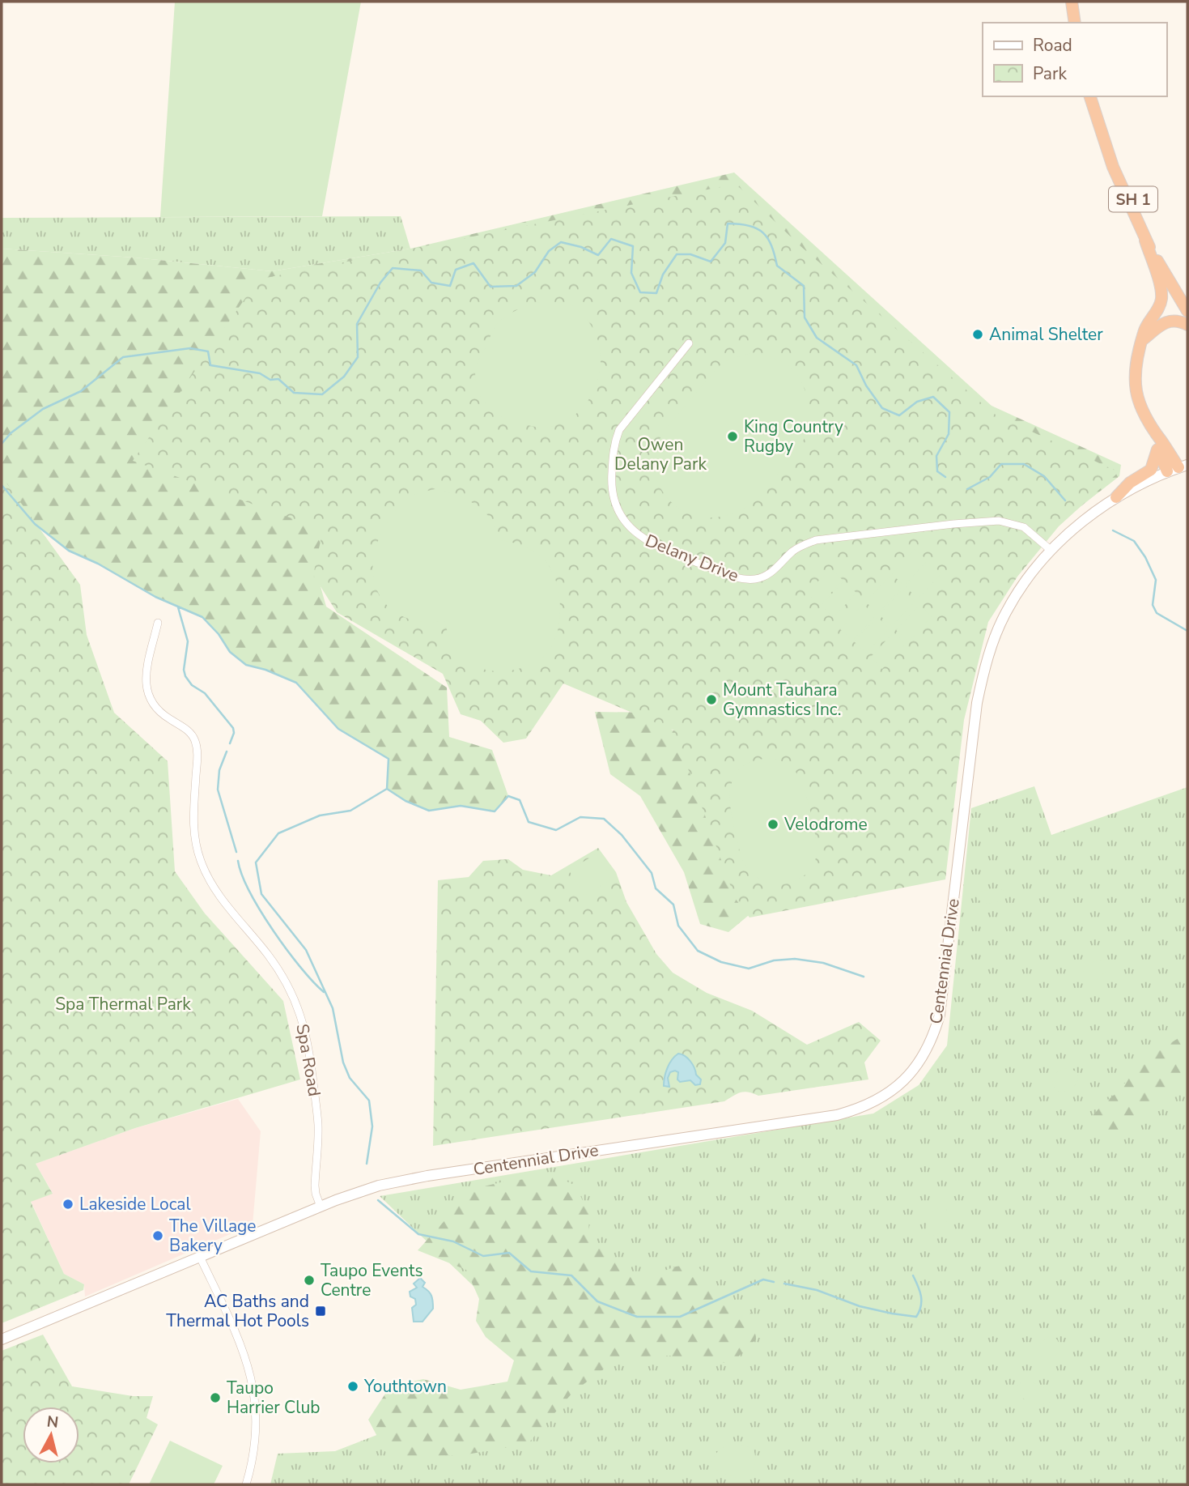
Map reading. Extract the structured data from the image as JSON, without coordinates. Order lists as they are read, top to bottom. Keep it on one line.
{"streets":{"highway":["SH 1"],"main road":["Centennial Drive"],"street":["Delany Drive","Spa Road"]},"crossings":[["Delany Drive","Centennial Drive"],["Centennial Drive","Spa Road"]],"parks":["Owen Delany Park","Spa Thermal Park"],"places":{"other":["Animal Shelter","King Country Rugby","Mount Tauhara Gymnastics Inc.","Velodrome","Lakeside Local","The Village Bakery","Taupo Events Centre","Youthtown","Taupo Harrier Club"],"transit":["AC Baths and Thermal Hot Pools"]},"legend":["Road","Park"],"north":"top"}
